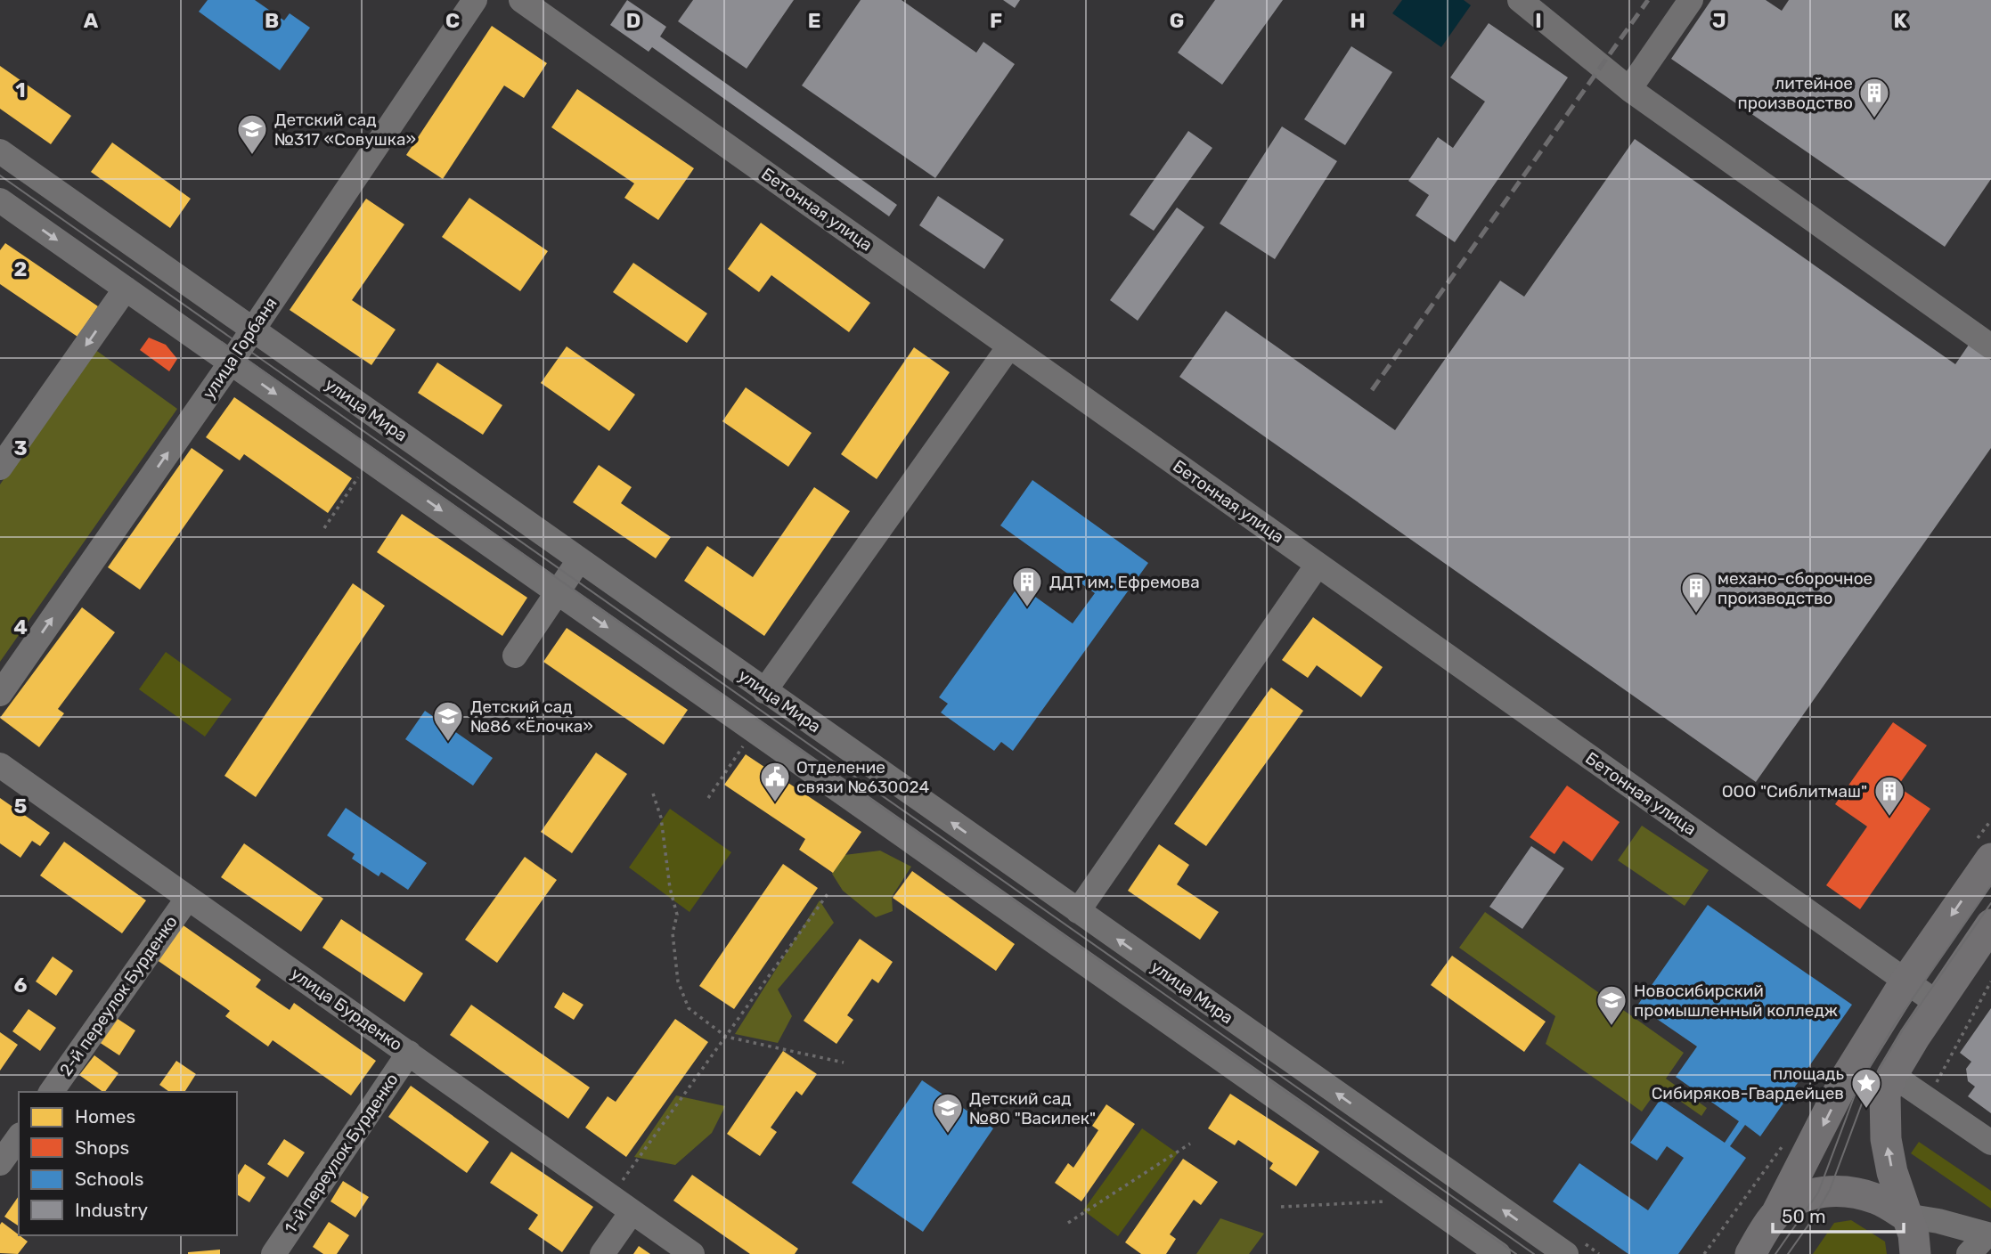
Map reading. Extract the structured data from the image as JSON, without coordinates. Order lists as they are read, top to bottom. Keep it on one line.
{"streets":{"street":["Бетонная улица","улица Горбаня","улица Мира","2-й переулок Бурденко","улица Бурденко","1-й переулок Бурденко"]},"crossings":[["улица Горбаня","улица Мира"],["2-й переулок Бурденко","улица Бурденко"],["улица Бурденко","1-й переулок Бурденко"]],"places":{"building":["литейное производство","ДДТ им. Ефремова","механо-сборочное производство","ООО \"Сиблитмаш\""],"school or university":["Детский сад №317 «Совушка»","Детский сад №86 «Ёлочка»","Новосибирский промышленный колледж","Детский сад №80 \"Василек\""],"public building":["Отделение связи №630024"],"place":["площадь Сибиряков-Гвардейцев"]},"legend":["Homes","Shops","Schools","Industry"],"scale_bar":"50 m","grid":{"columns":["A","B","C","D","E","F","G","H","I","J","K"],"rows":["1","2","3","4","5","6"]}}
